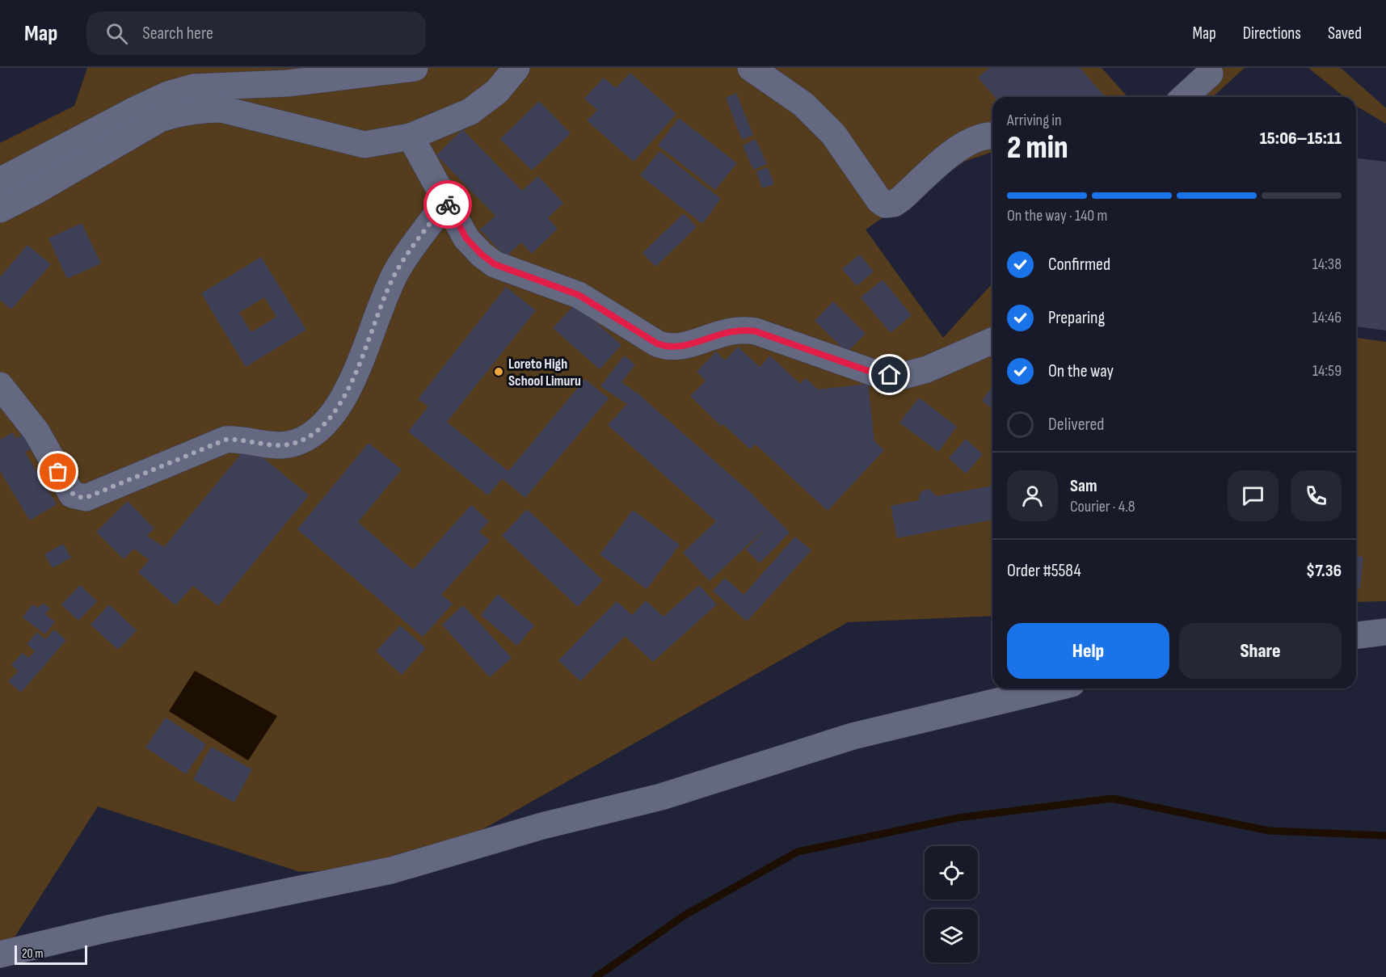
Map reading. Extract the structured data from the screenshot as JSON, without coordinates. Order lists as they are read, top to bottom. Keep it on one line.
{"places":["Loreto High School Limuru"],"scale_bar":"20 m","page":{"header":"Map","search":"Search here","nav":["Map","Directions","Saved"],"heading":["2 min","Arriving in","15:06–15:11"],"panel":["Sam","Courier · 4.8","Order #5584","$7.36"],"bar":"On the way · 140 m","list":[["Confirmed","14:38"],["Preparing","14:46"],["On the way","14:59"],"Delivered"],"buttons":["Help","Share"],"scale":"20 m"}}
